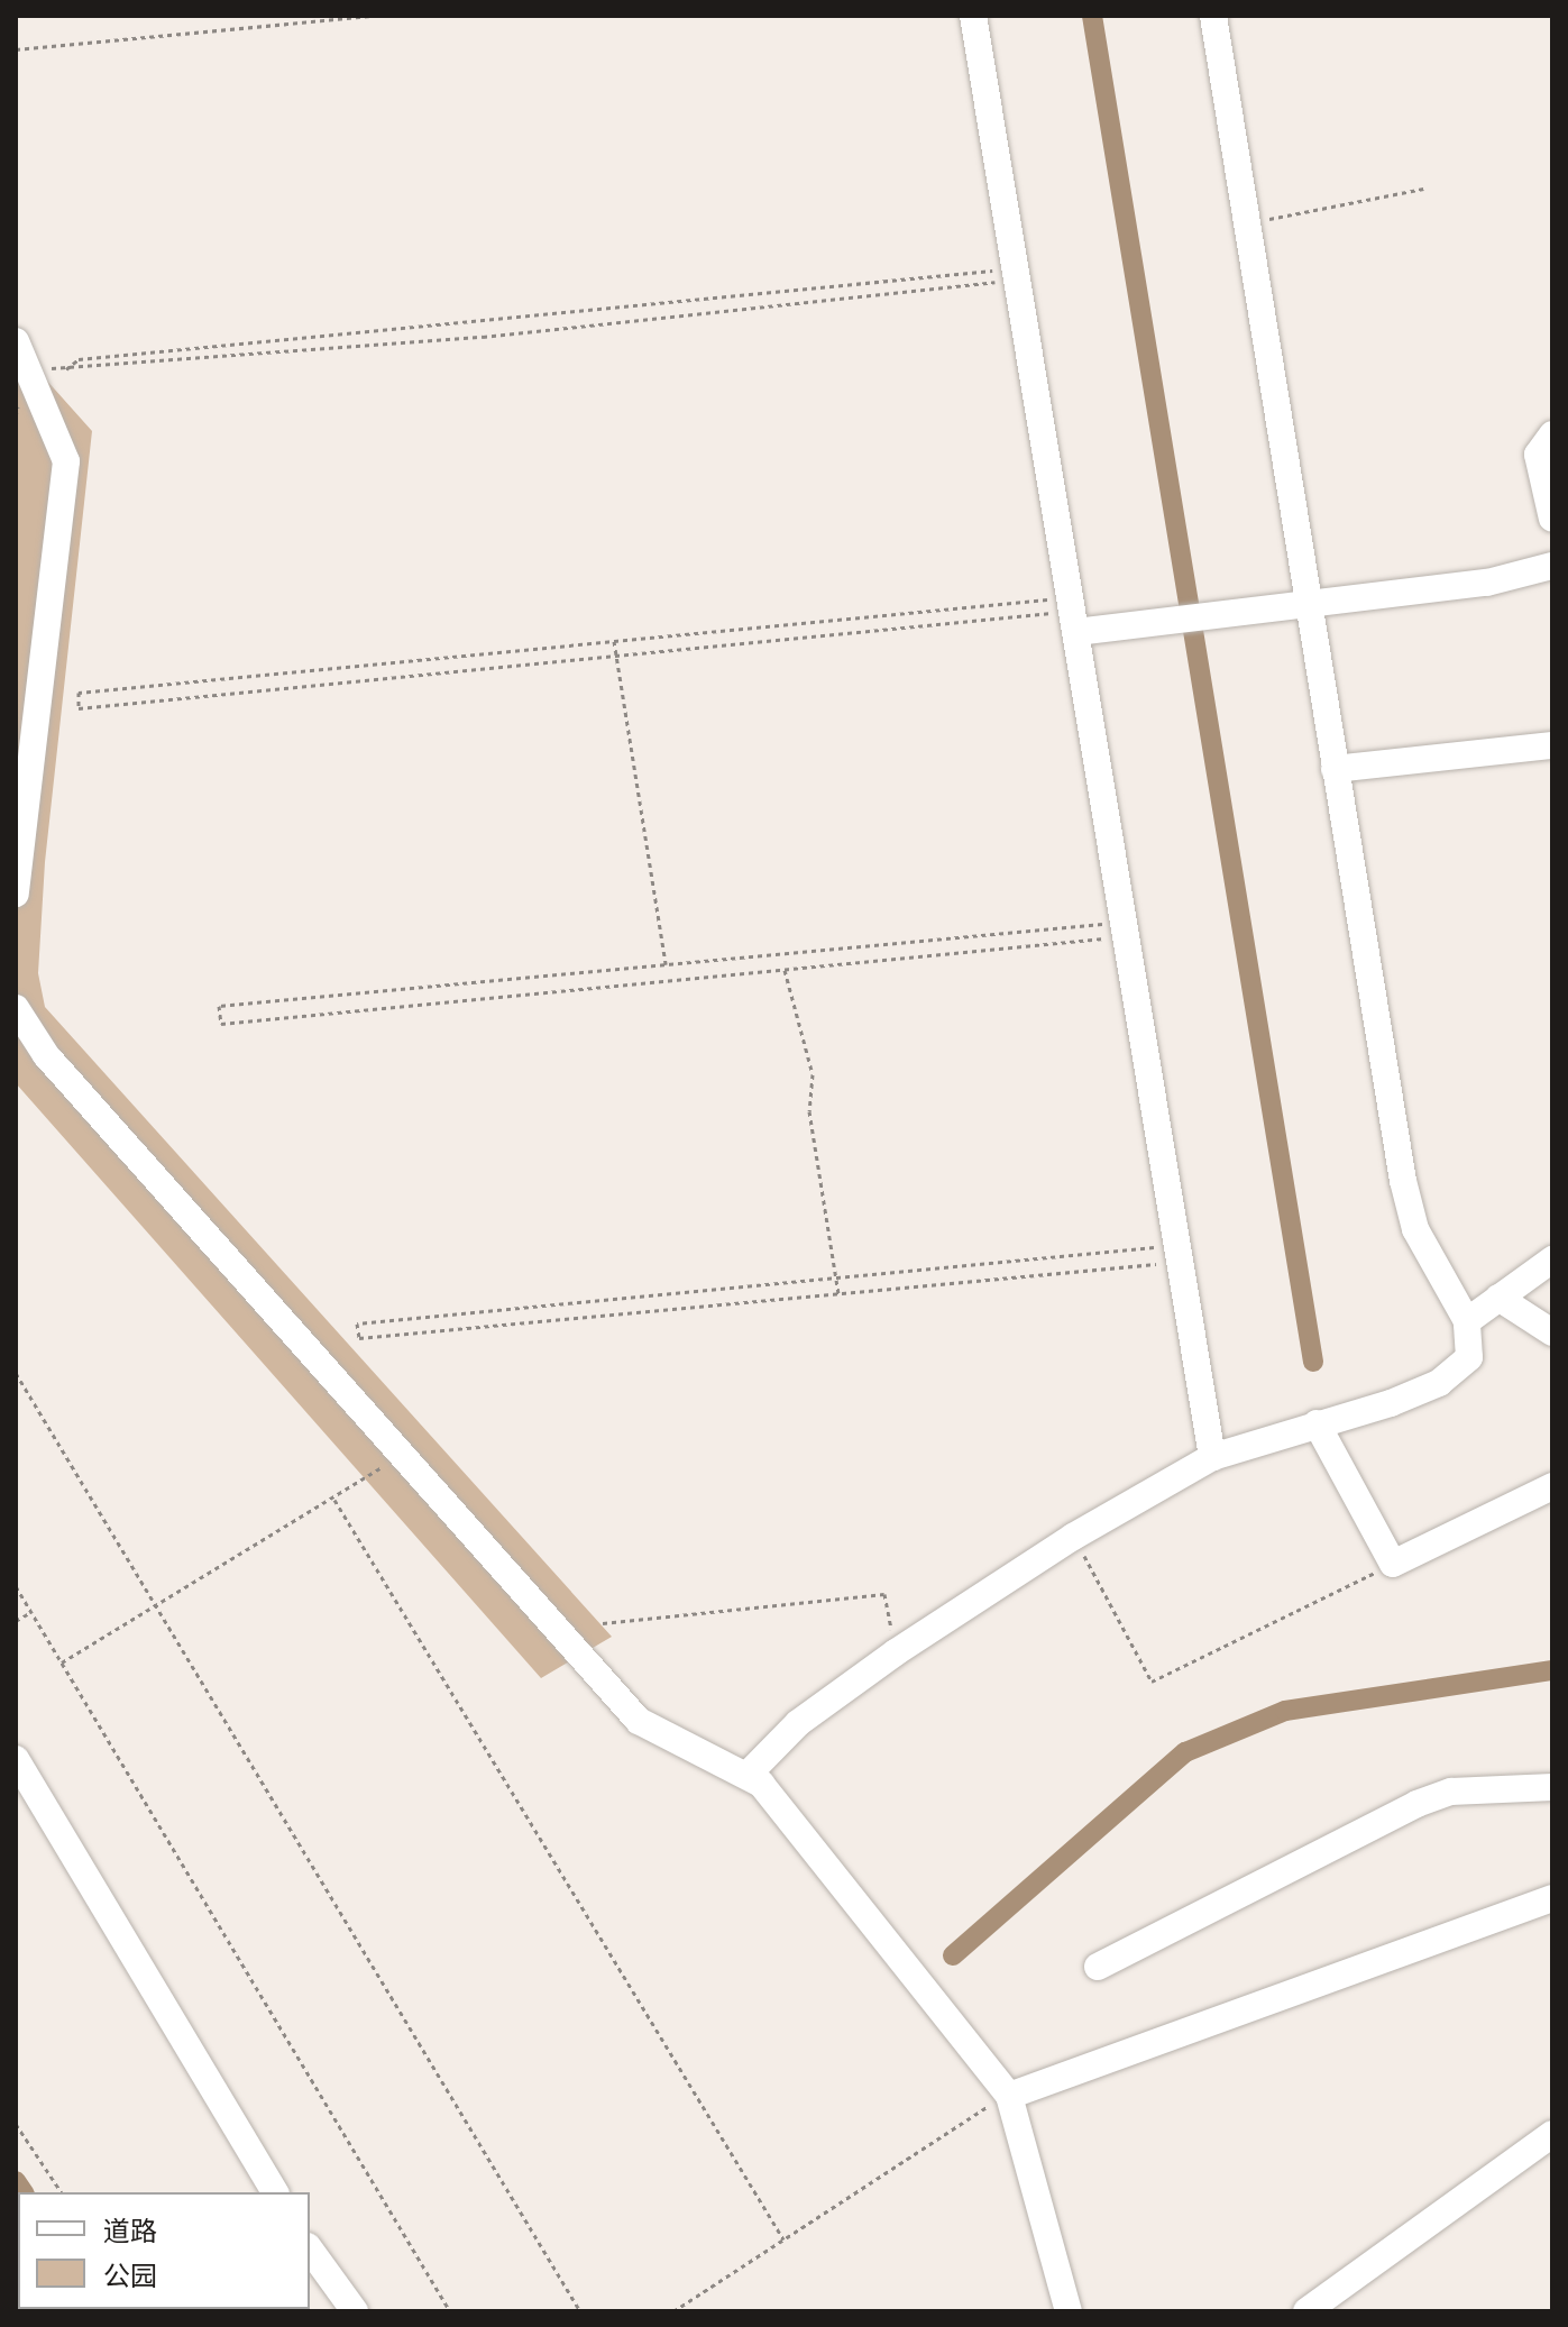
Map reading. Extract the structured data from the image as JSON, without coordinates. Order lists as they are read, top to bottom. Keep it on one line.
{"legend":["道路","公园"]}
